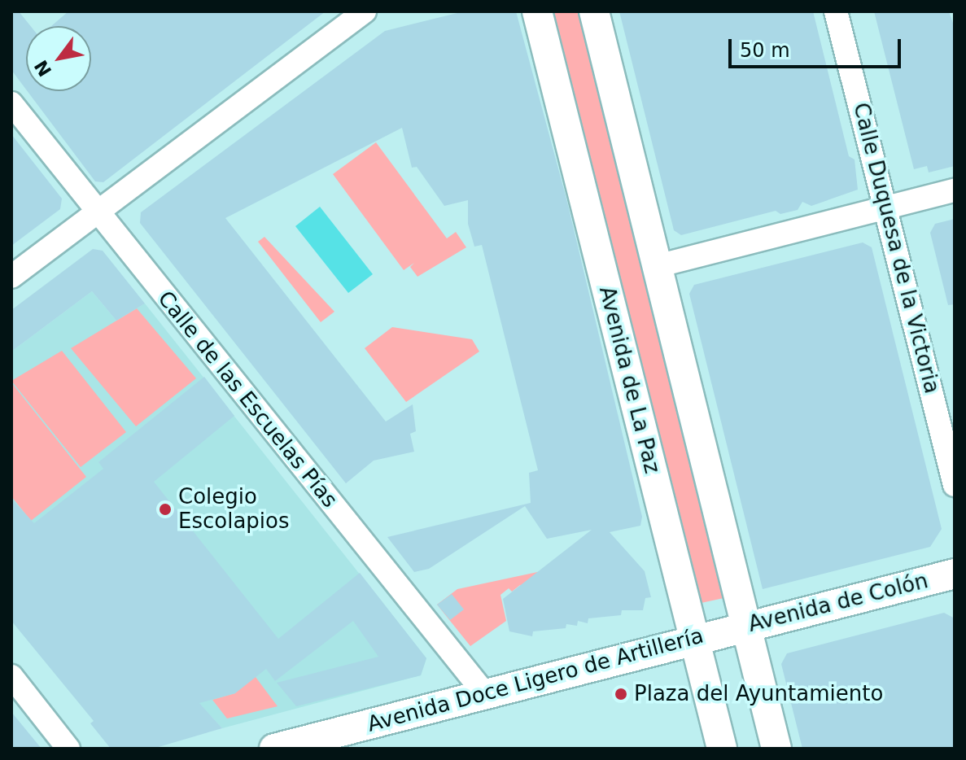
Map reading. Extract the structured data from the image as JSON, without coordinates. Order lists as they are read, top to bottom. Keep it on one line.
{"streets":{"main road":["Avenida de La Paz","Avenida de Colón","Avenida Doce Ligero de Artillería"],"street":["Calle Duquesa de la Victoria","Calle de las Escuelas Pías"]},"crossings":[["Avenida de La Paz","Avenida de Colón"],["Avenida de La Paz","Avenida Doce Ligero de Artillería"],["Calle de las Escuelas Pías","Avenida Doce Ligero de Artillería"],["Avenida de Colón","Avenida Doce Ligero de Artillería"]],"places":["Colegio Escolapios","Plaza del Ayuntamiento"],"scale_bar":"50 m","north":"bottom left"}
